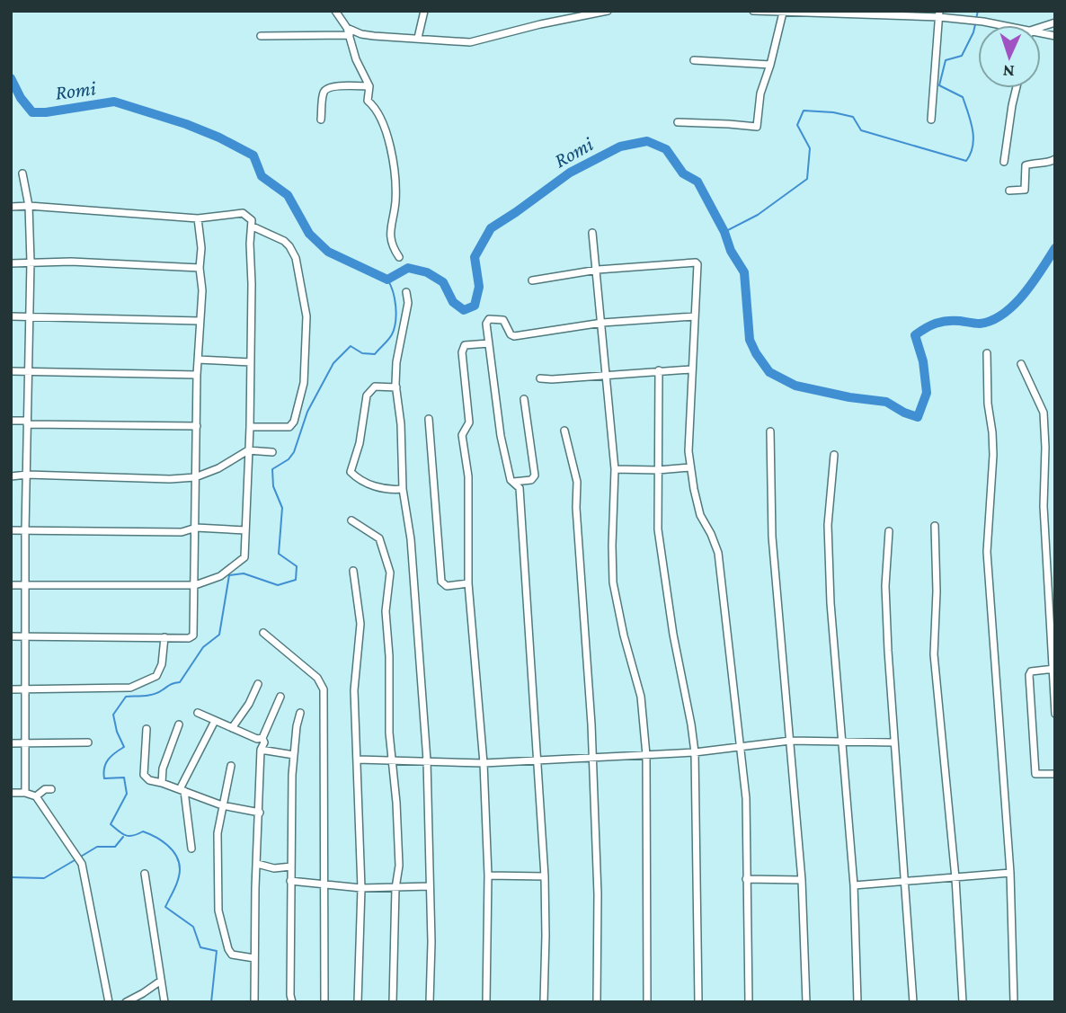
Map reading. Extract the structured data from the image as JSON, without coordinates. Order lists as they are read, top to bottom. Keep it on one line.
{"water":["Romi"],"north":"bottom"}
